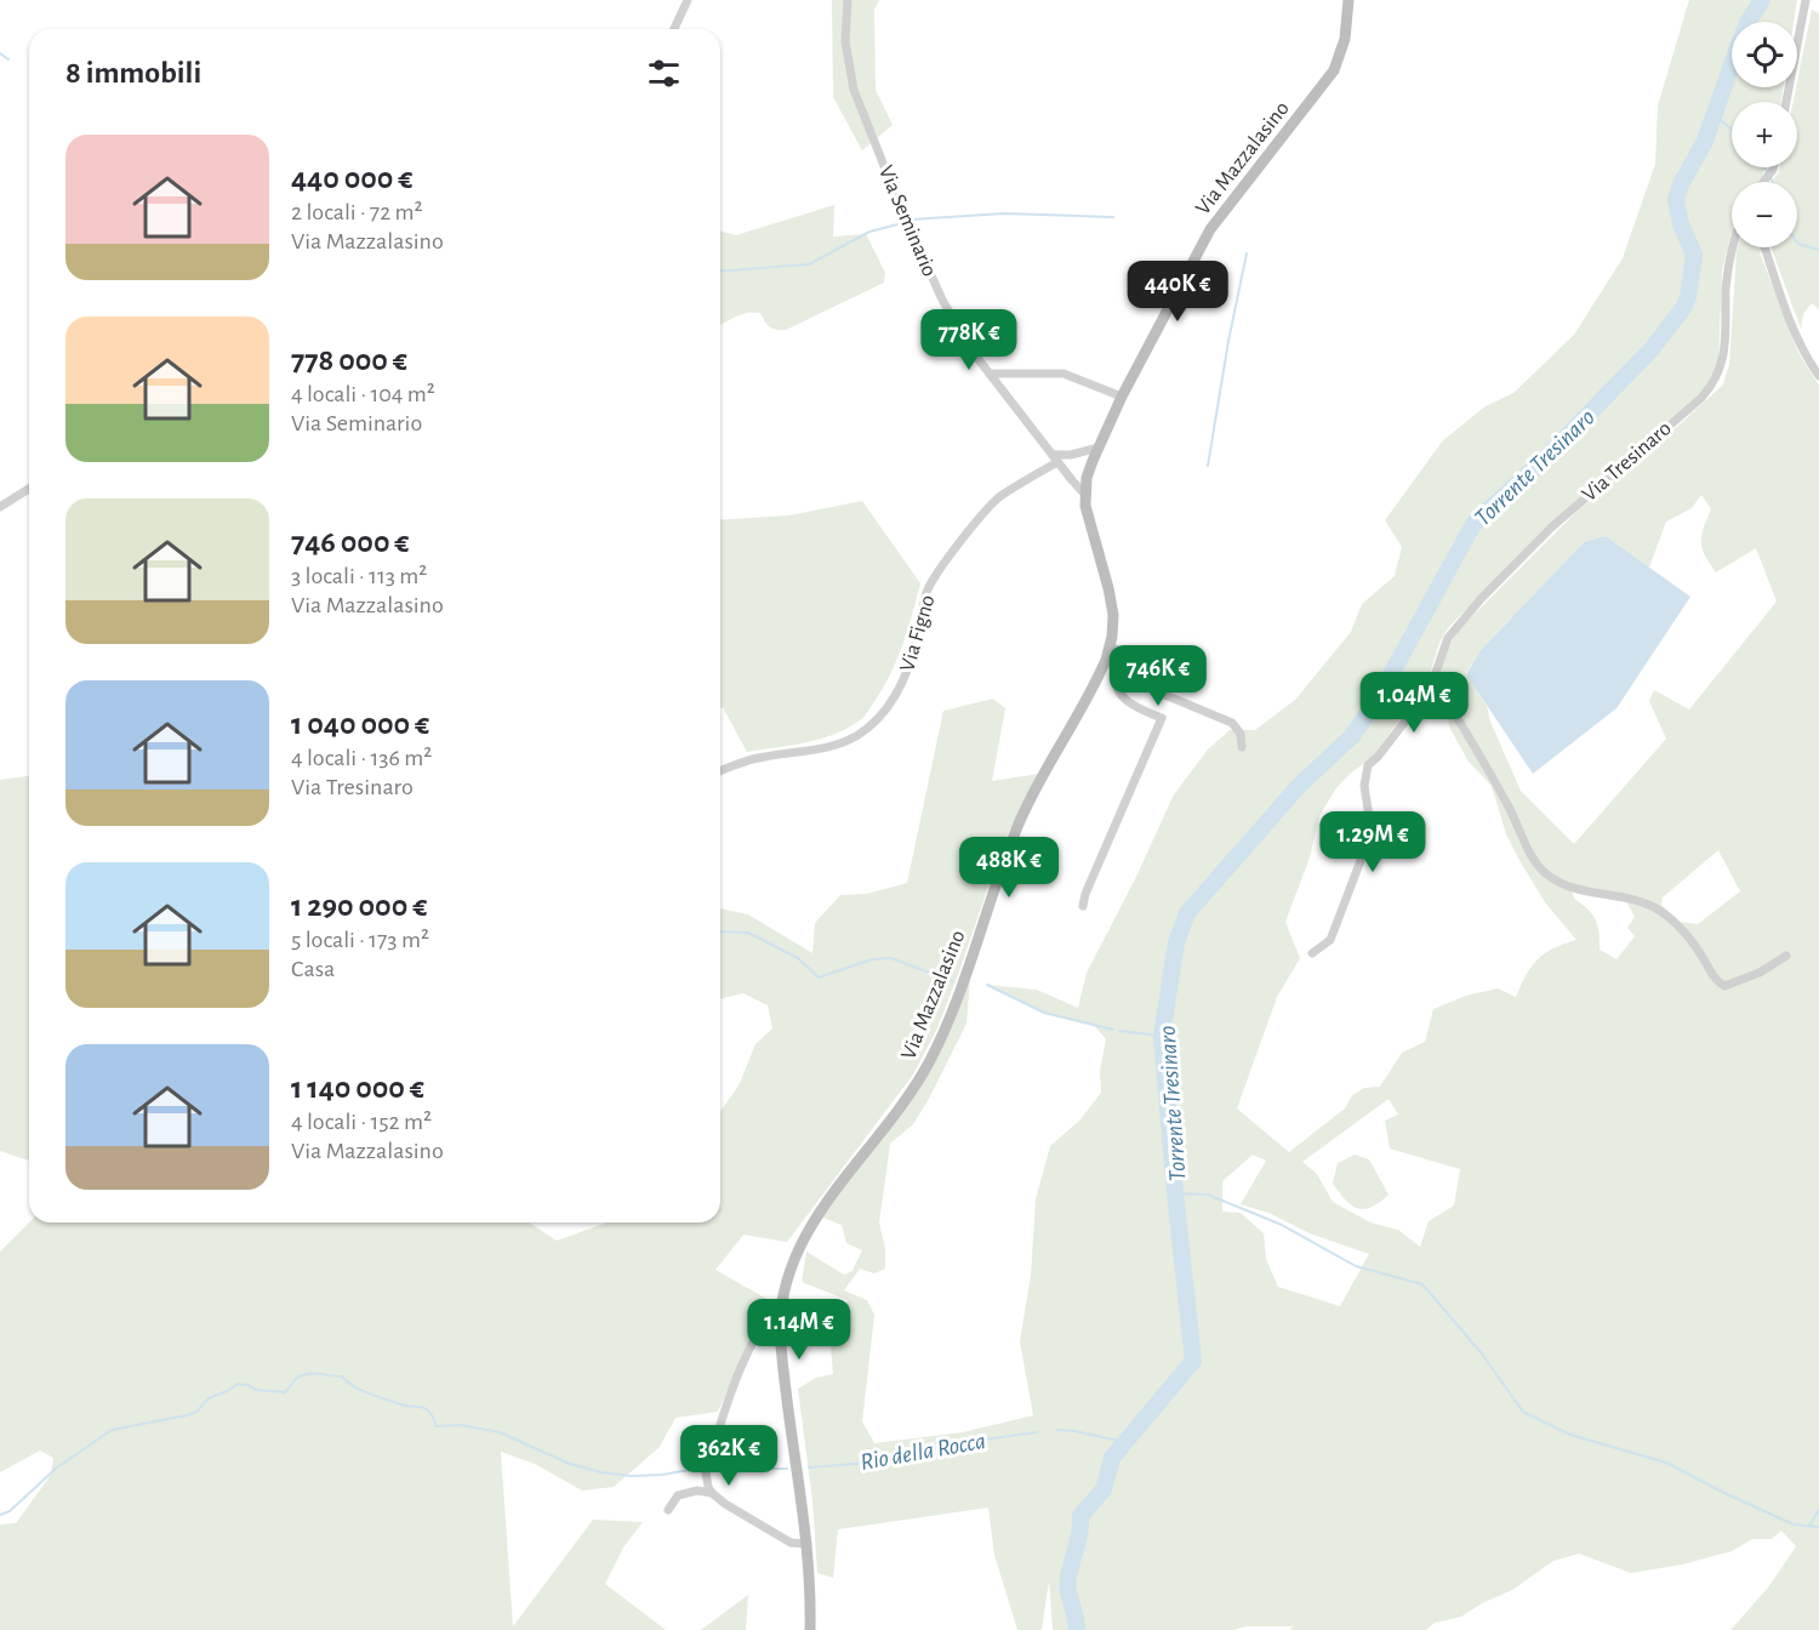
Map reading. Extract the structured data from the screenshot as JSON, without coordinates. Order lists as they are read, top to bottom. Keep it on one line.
{"streets":{"main road":["Via Mazzalasino"],"street":["Via Seminario","Via Tresinaro","Via Figno"]},"crossings":[["Via Mazzalasino","Via Seminario"],["Via Seminario","Via Figno"]],"water":["Torrente Tresinaro","Rio della Rocca"],"page":{"map_buttons":["+","−"],"heading":"8 immobili","list":[{"name":"440 000 €","note":"2 locali · 72 m² · Via Mazzalasino"},{"name":"778 000 €","note":"4 locali · 104 m² · Via Seminario"},{"name":"746 000 €","note":"3 locali · 113 m² · Via Mazzalasino"},{"name":"1 040 000 €","note":"4 locali · 136 m² · Via Tresinaro"},{"name":"1 290 000 €","note":"5 locali · 173 m² · Casa"},{"name":"1 140 000 €","note":"4 locali · 152 m² · Via Mazzalasino"}],"price":["440K €","778K €","746K €","1.04M €","1.29M €","488K €","1.14M €","362K €"]}}
